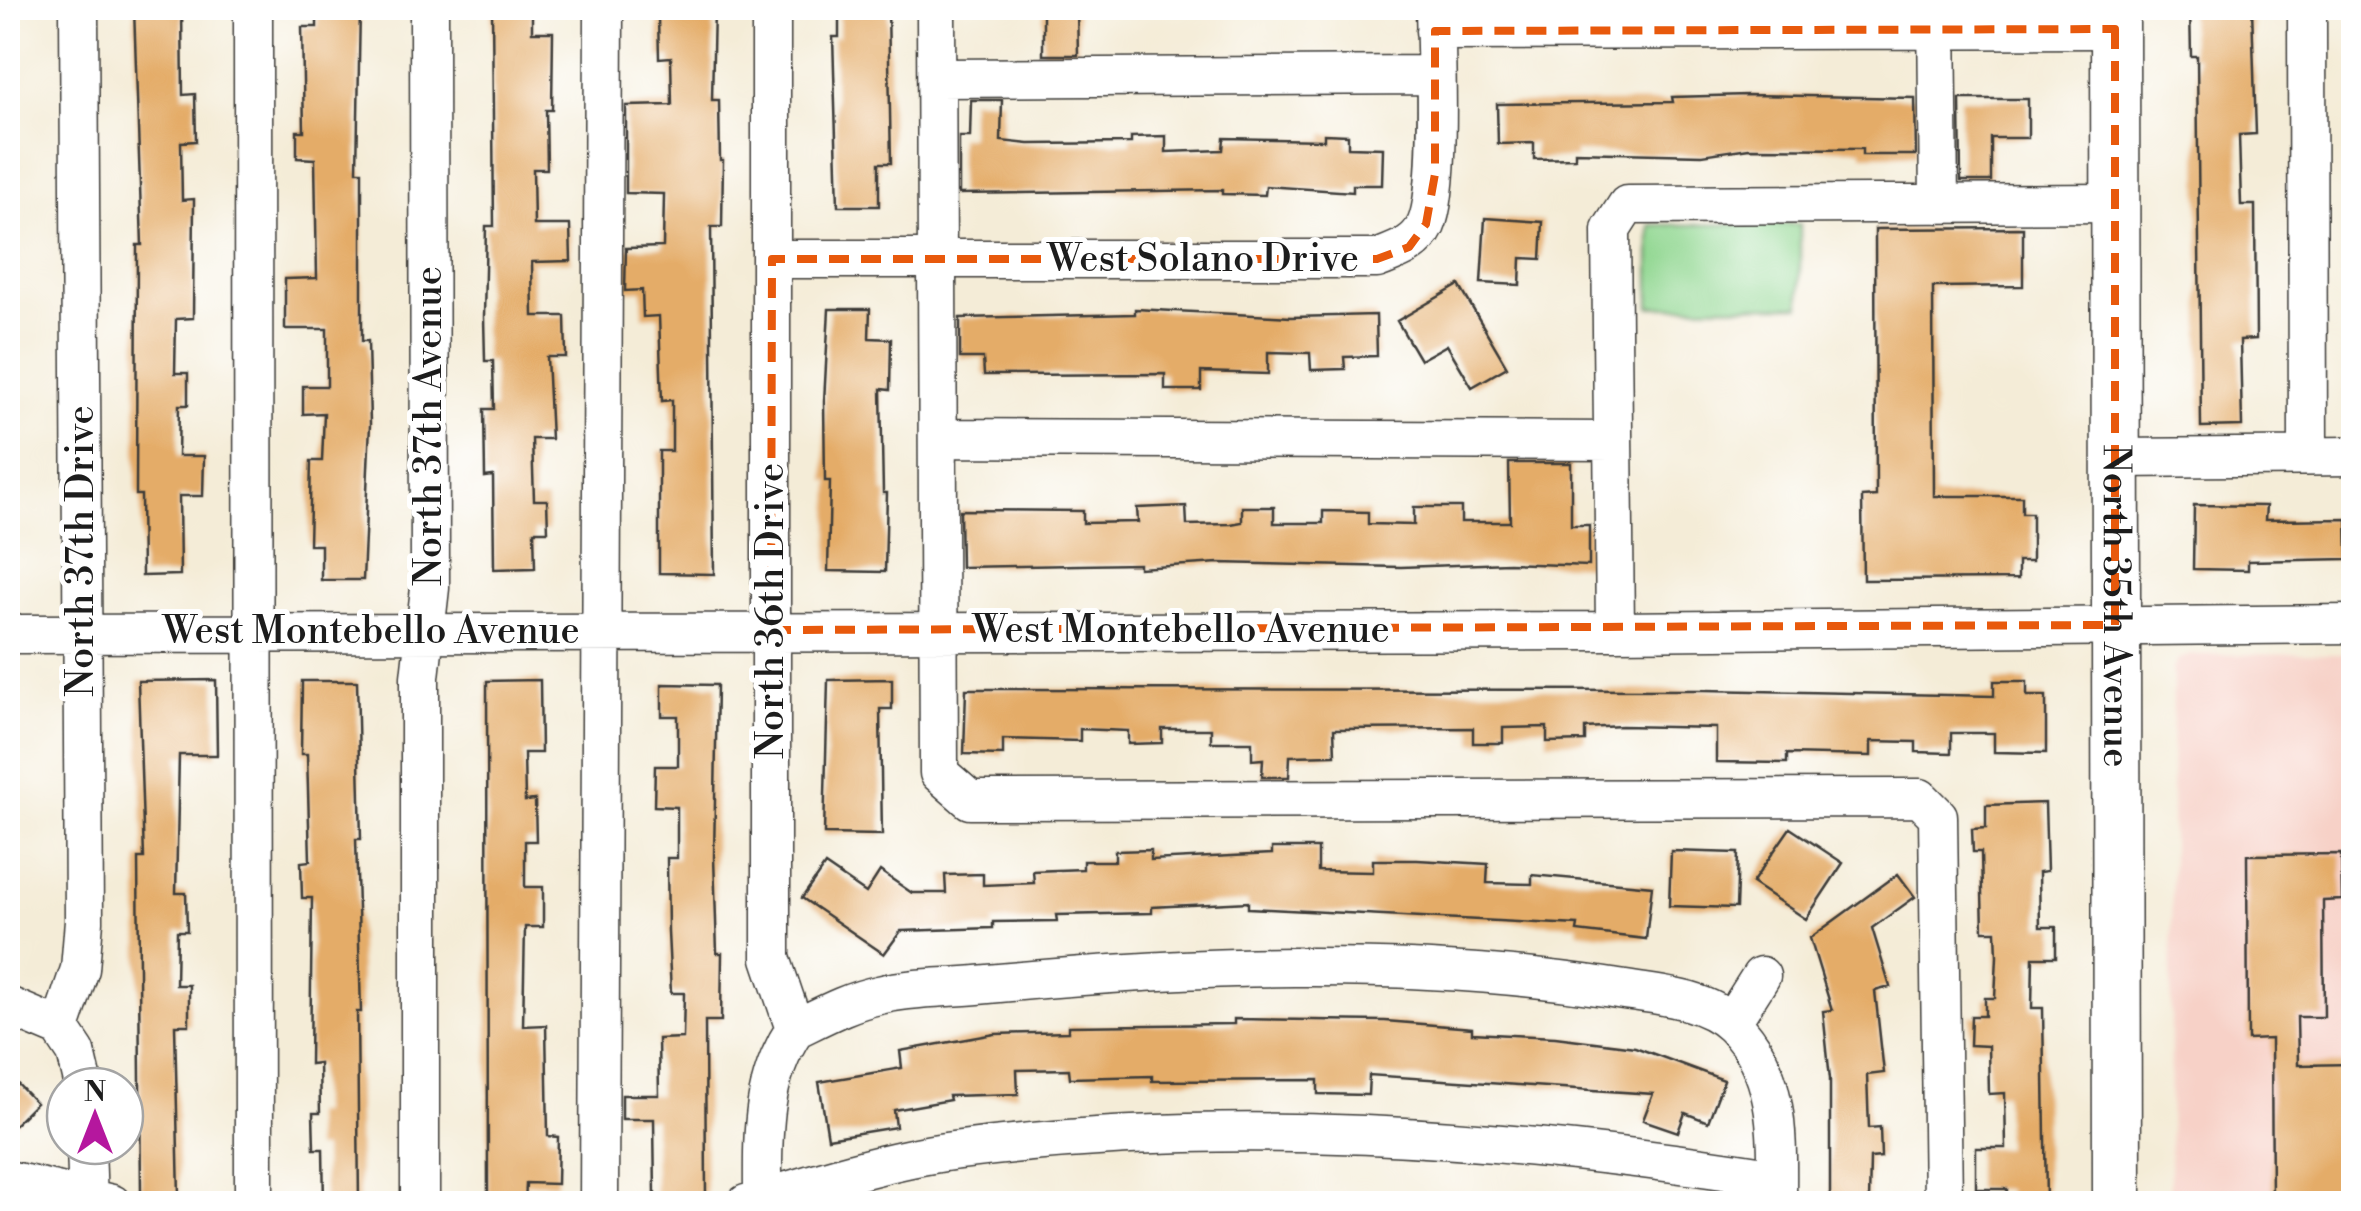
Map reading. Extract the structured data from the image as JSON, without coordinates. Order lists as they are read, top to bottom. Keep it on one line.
{"streets":{"main road":["North 35th Avenue"],"street":["West Solano Drive","North 37th Avenue","North 37th Drive","North 36th Drive","West Montebello Avenue"]},"crossings":[["West Solano Drive","North 36th Drive"],["North 37th Avenue","West Montebello Avenue"],["North 37th Drive","West Montebello Avenue"],["North 35th Avenue","West Montebello Avenue"],["North 36th Drive","West Montebello Avenue"]],"north":"top"}
